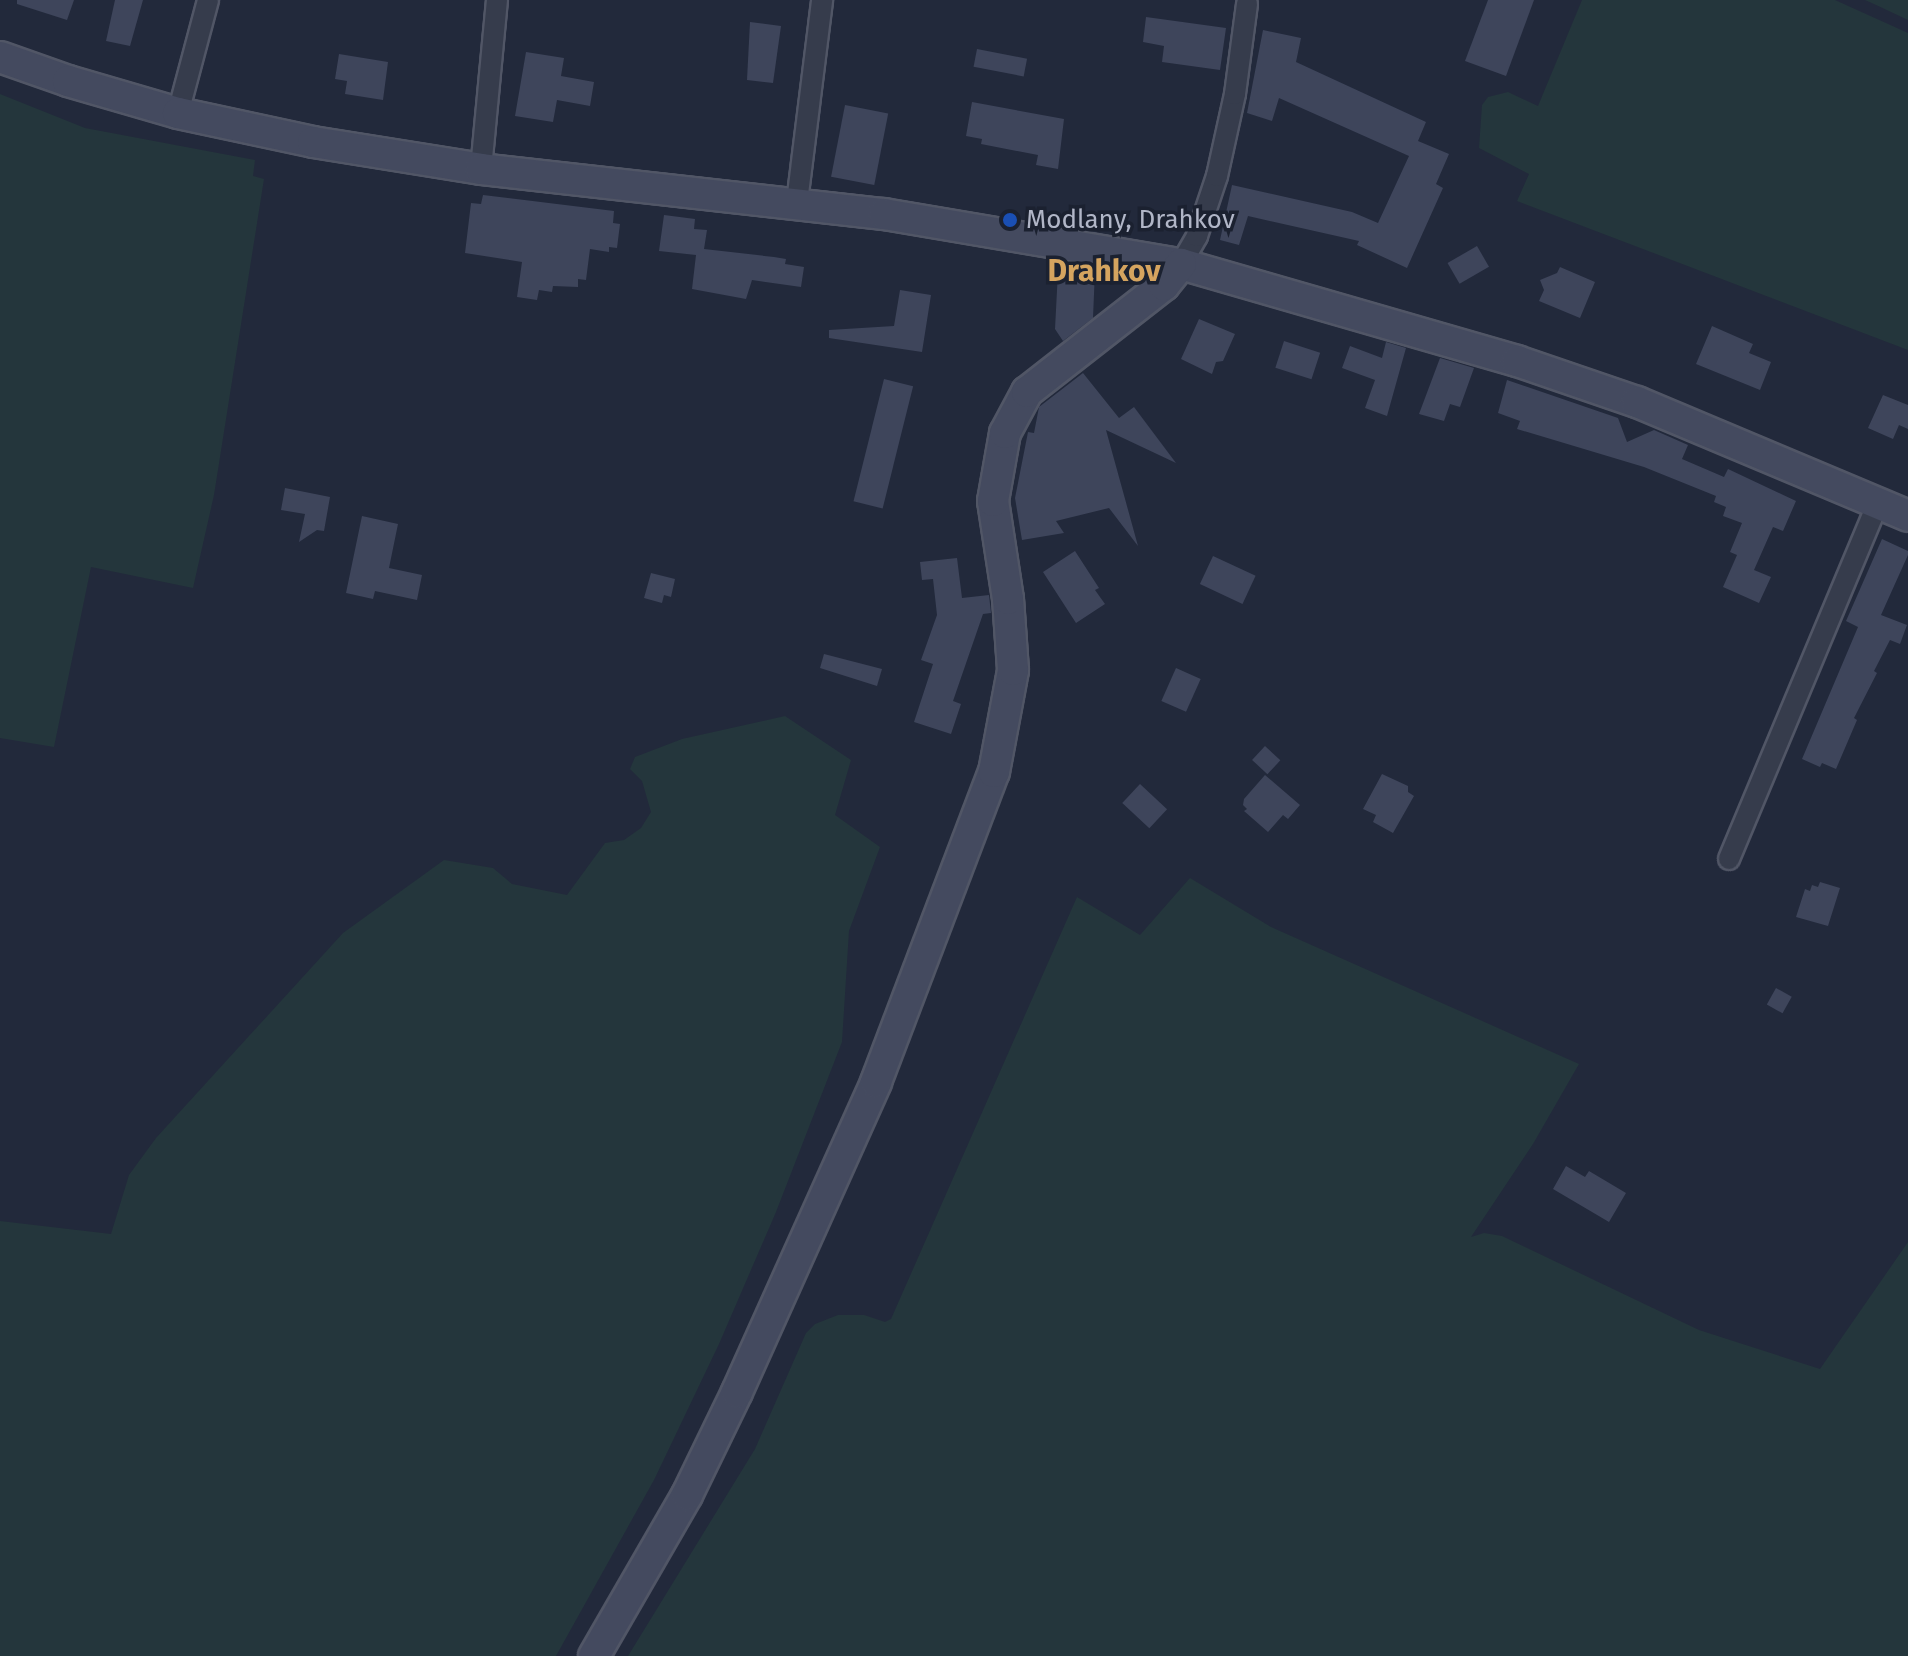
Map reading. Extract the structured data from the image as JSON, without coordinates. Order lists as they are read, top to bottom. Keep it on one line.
{"districts":["Drahkov"],"places":["Modlany, Drahkov"]}
